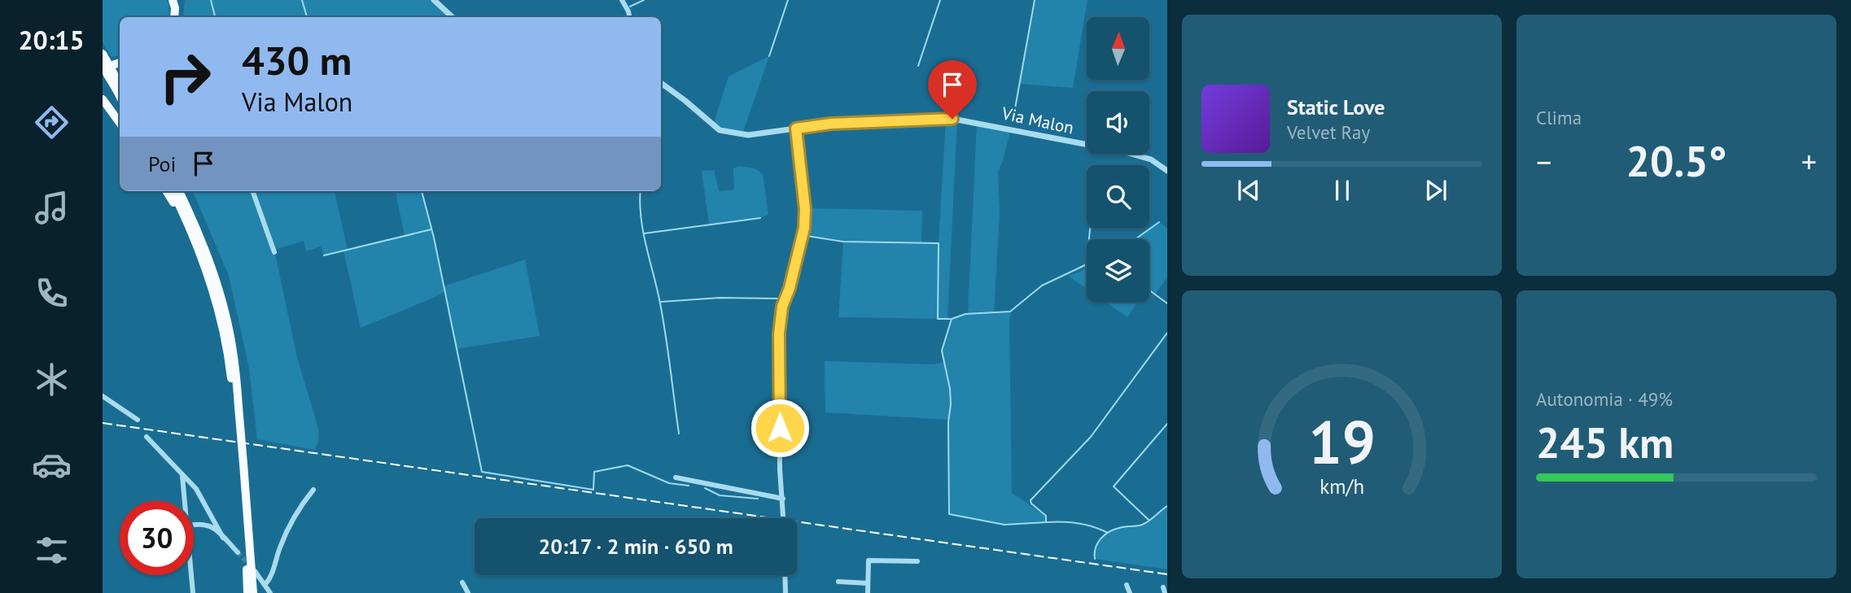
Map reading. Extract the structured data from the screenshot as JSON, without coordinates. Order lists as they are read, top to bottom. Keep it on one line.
{"streets":{"street":["Via Malon"]},"north":"top","page":{"tabs":"20:15","tile":["Clima",["Autonomia · 49%","245 km"]],"turn":["430 m","Via Malon"],"song":["Static Love","Velvet Ray"],"then":"Poi","heat":["−","20.5°","+"],"limit":"30","trip":"20:17 · 2 min · 650 m","gauge":["19","km/h"]}}
